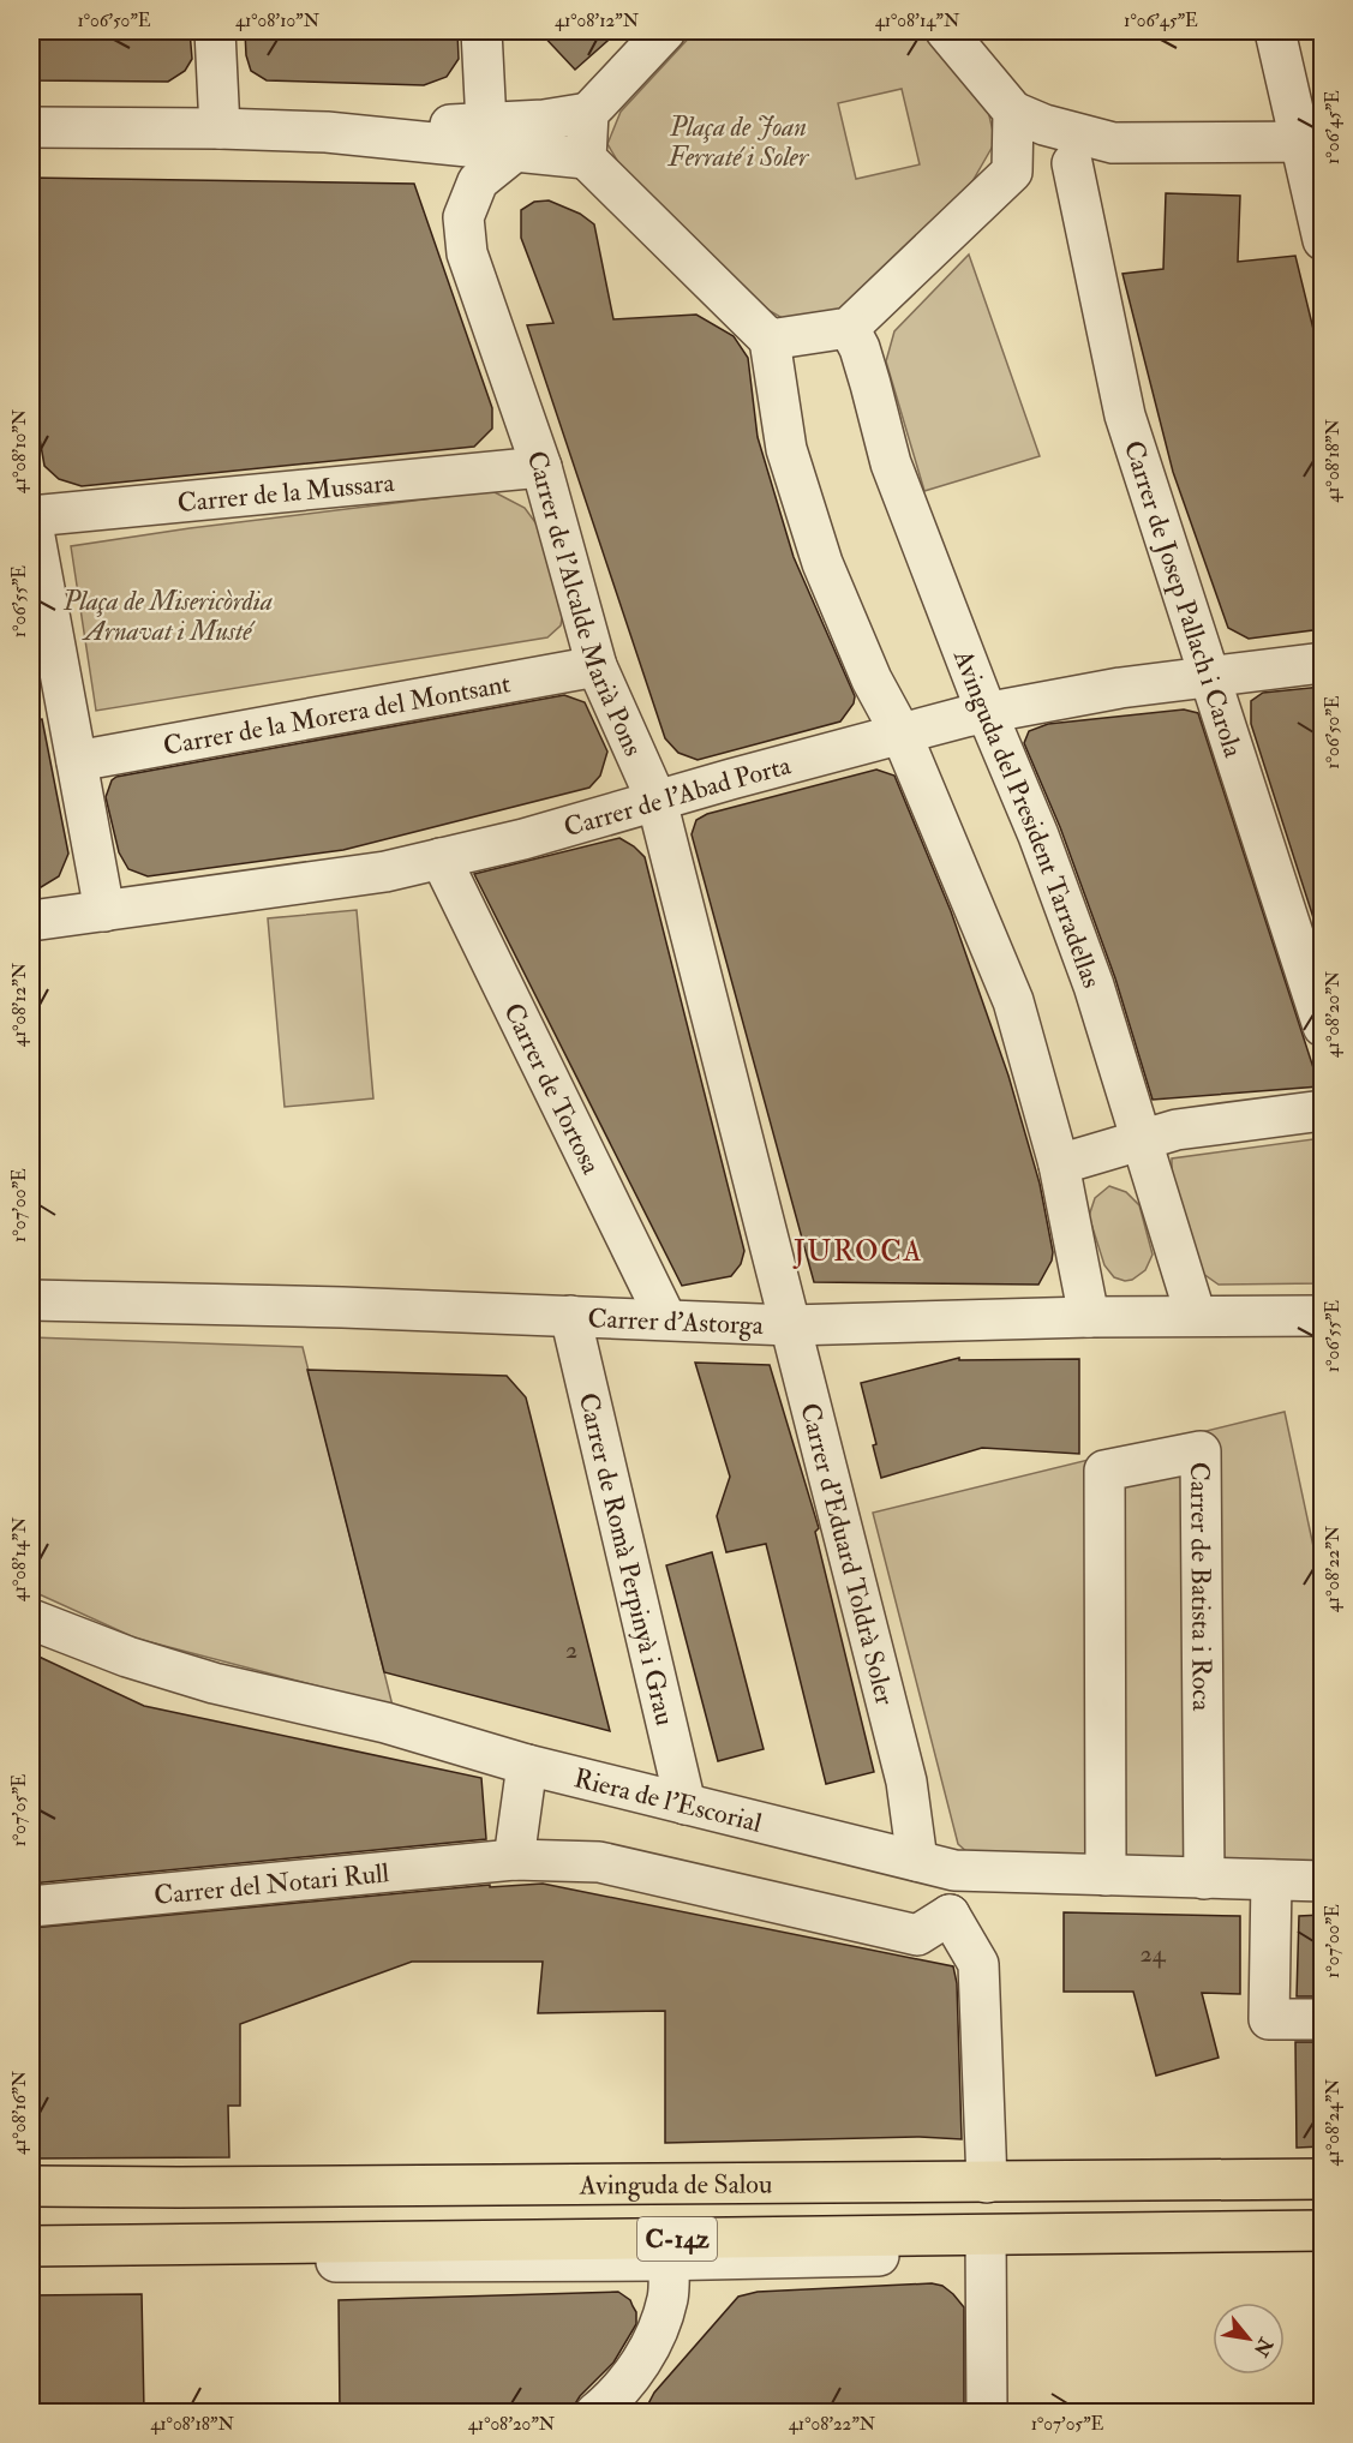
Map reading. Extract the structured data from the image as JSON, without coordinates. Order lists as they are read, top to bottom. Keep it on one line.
{"streets":{"main road":["Avinguda de Salou","C-14z"],"street":["Carrer de la Mussara","Carrer de Josep Pallach i Carola","Carrer de l'Alcalde Marià Pons","Carrer de la Morera del Montsant","Carrer de l'Abad Porta","Avinguda del President Tarradellas","Carrer de Tortosa","Carrer d'Astorga","Carrer d'Eduard Toldrà Soler","Carrer de Romà Perpinyà i Grau","Carrer de Batista i Roca","Riera de l'Escorial","Carrer del Notari Rull"]},"crossings":[["Carrer de la Mussara","Carrer de l'Alcalde Marià Pons"],["Carrer de Josep Pallach i Carola","Carrer de l'Abad Porta"],["Carrer de l'Alcalde Marià Pons","Carrer de la Morera del Montsant"],["Carrer de l'Alcalde Marià Pons","Carrer de l'Abad Porta"],["Carrer de l'Alcalde Marià Pons","Carrer d'Astorga"],["Carrer de l'Alcalde Marià Pons","Carrer d'Eduard Toldrà Soler"],["Carrer de l'Abad Porta","Avinguda del President Tarradellas"],["Carrer de l'Abad Porta","Carrer de Tortosa"],["Avinguda del President Tarradellas","Carrer d'Astorga"],["Carrer de Tortosa","Carrer d'Astorga"],["Carrer d'Astorga","Carrer d'Eduard Toldrà Soler"],["Carrer d'Astorga","Carrer de Romà Perpinyà i Grau"],["Carrer d'Eduard Toldrà Soler","Riera de l'Escorial"],["Carrer d'Eduard Toldrà Soler","Carrer del Notari Rull"],["Carrer de Romà Perpinyà i Grau","Riera de l'Escorial"],["Carrer de Batista i Roca","Riera de l'Escorial"]],"districts":["JUROCA"],"parks":["Plaça de Joan Ferraté i Soler","Plaça de Misericòrdia Arnavat i Musté"],"house_numbers":["2","24"],"north":"bottom right","coordinates":["1°06'50\"E","41°08'10\"N","41°08'12\"N","41°08'14\"N","1°06'45\"E","41°08'18\"N","1°06'55\"E","41°08'20\"N","1°07'00\"E","41°08'22\"N","1°07'05\"E","41°08'16\"N","41°08'24\"N"]}
